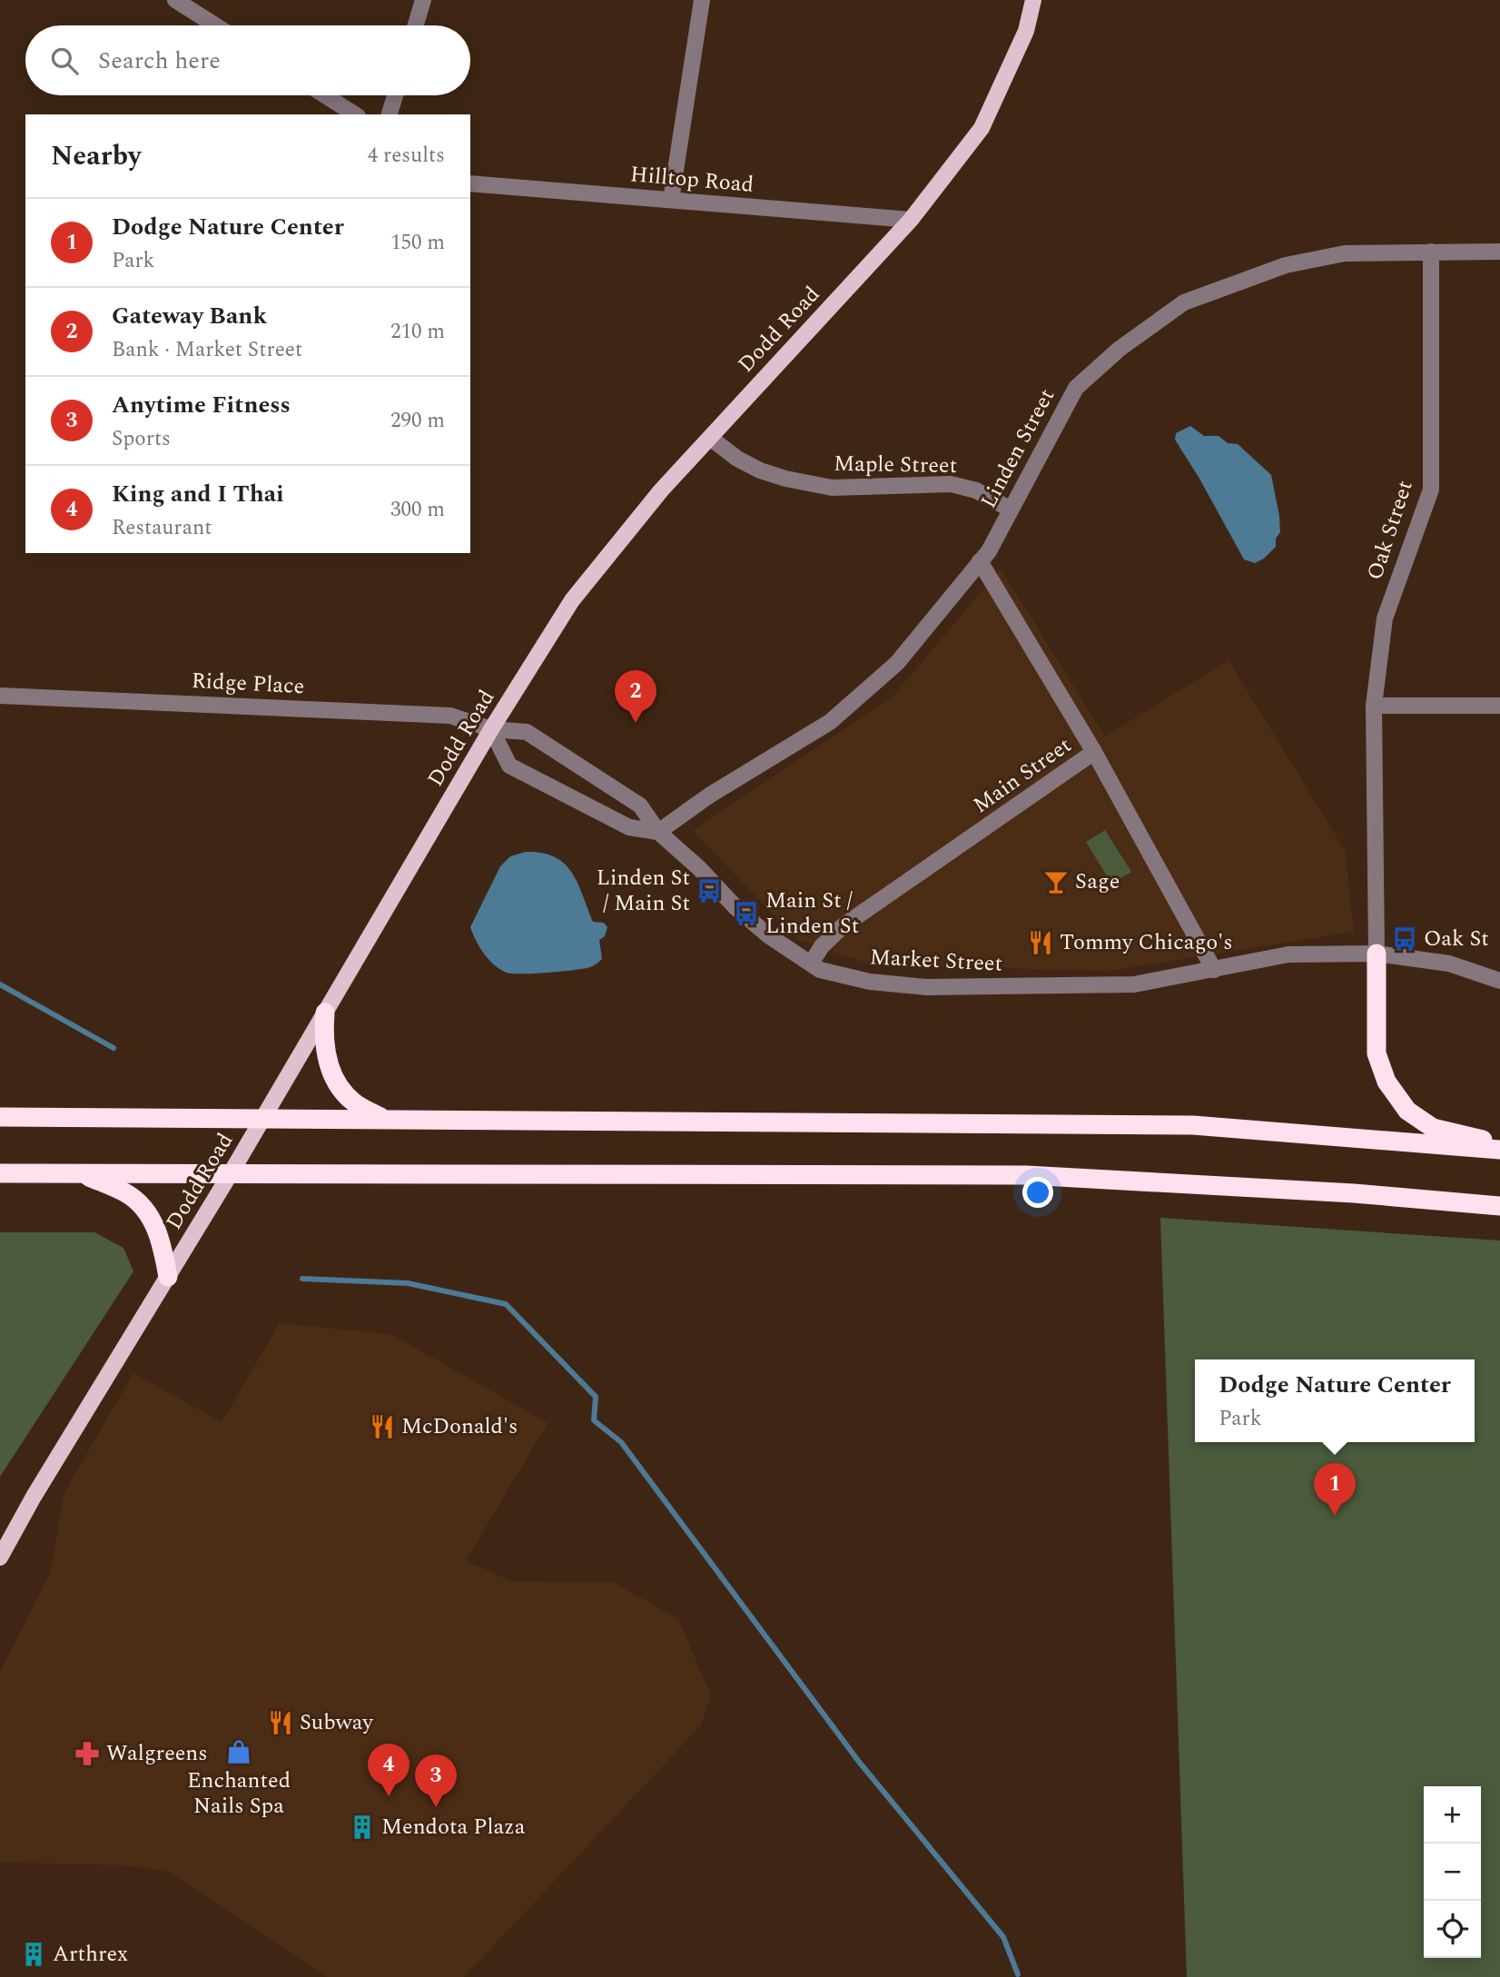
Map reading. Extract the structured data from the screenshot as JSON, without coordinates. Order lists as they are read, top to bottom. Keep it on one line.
{"streets":{"main road":["Dodd Road"],"street":["Hilltop Road","Linden Street","Maple Street","Oak Street","Ridge Place","Main Street","Market Street"]},"crossings":[["Hilltop Road","Dodd Road"],["Dodd Road","Maple Street"],["Dodd Road","Ridge Place"],["Dodd Road","Market Street"],["Linden Street","Maple Street"],["Linden Street","Oak Street"],["Linden Street","Market Street"],["Oak Street","Market Street"],["Ridge Place","Market Street"],["Main Street","Market Street"]],"places":{"bar":["Sage"],"bus stop":["Linden St / Main St","Main St / Linden St","Oak St"],"restaurant":["Tommy Chicago's","McDonald's","Subway"],"shop":["Enchanted Nails Spa"],"pharmacy":["Walgreens"],"building":["Mendota Plaza","Arthrex"]},"page":{"search":"Search here","heading":["Nearby","4 results"],"list":[{"mark":"1","name":"Dodge Nature Center","note":"Park","value":"150 m"},{"mark":"2","name":"Gateway Bank","note":"Bank · Market Street","value":"210 m"},{"mark":"3","name":"Anytime Fitness","note":"Sports","value":"290 m"},{"mark":"4","name":"King and I Thai","note":"Restaurant","value":"300 m"}],"pins":["2","1","4","3"],"popup":["Dodge Nature Center","Park"],"map_buttons":["+","−"]}}
